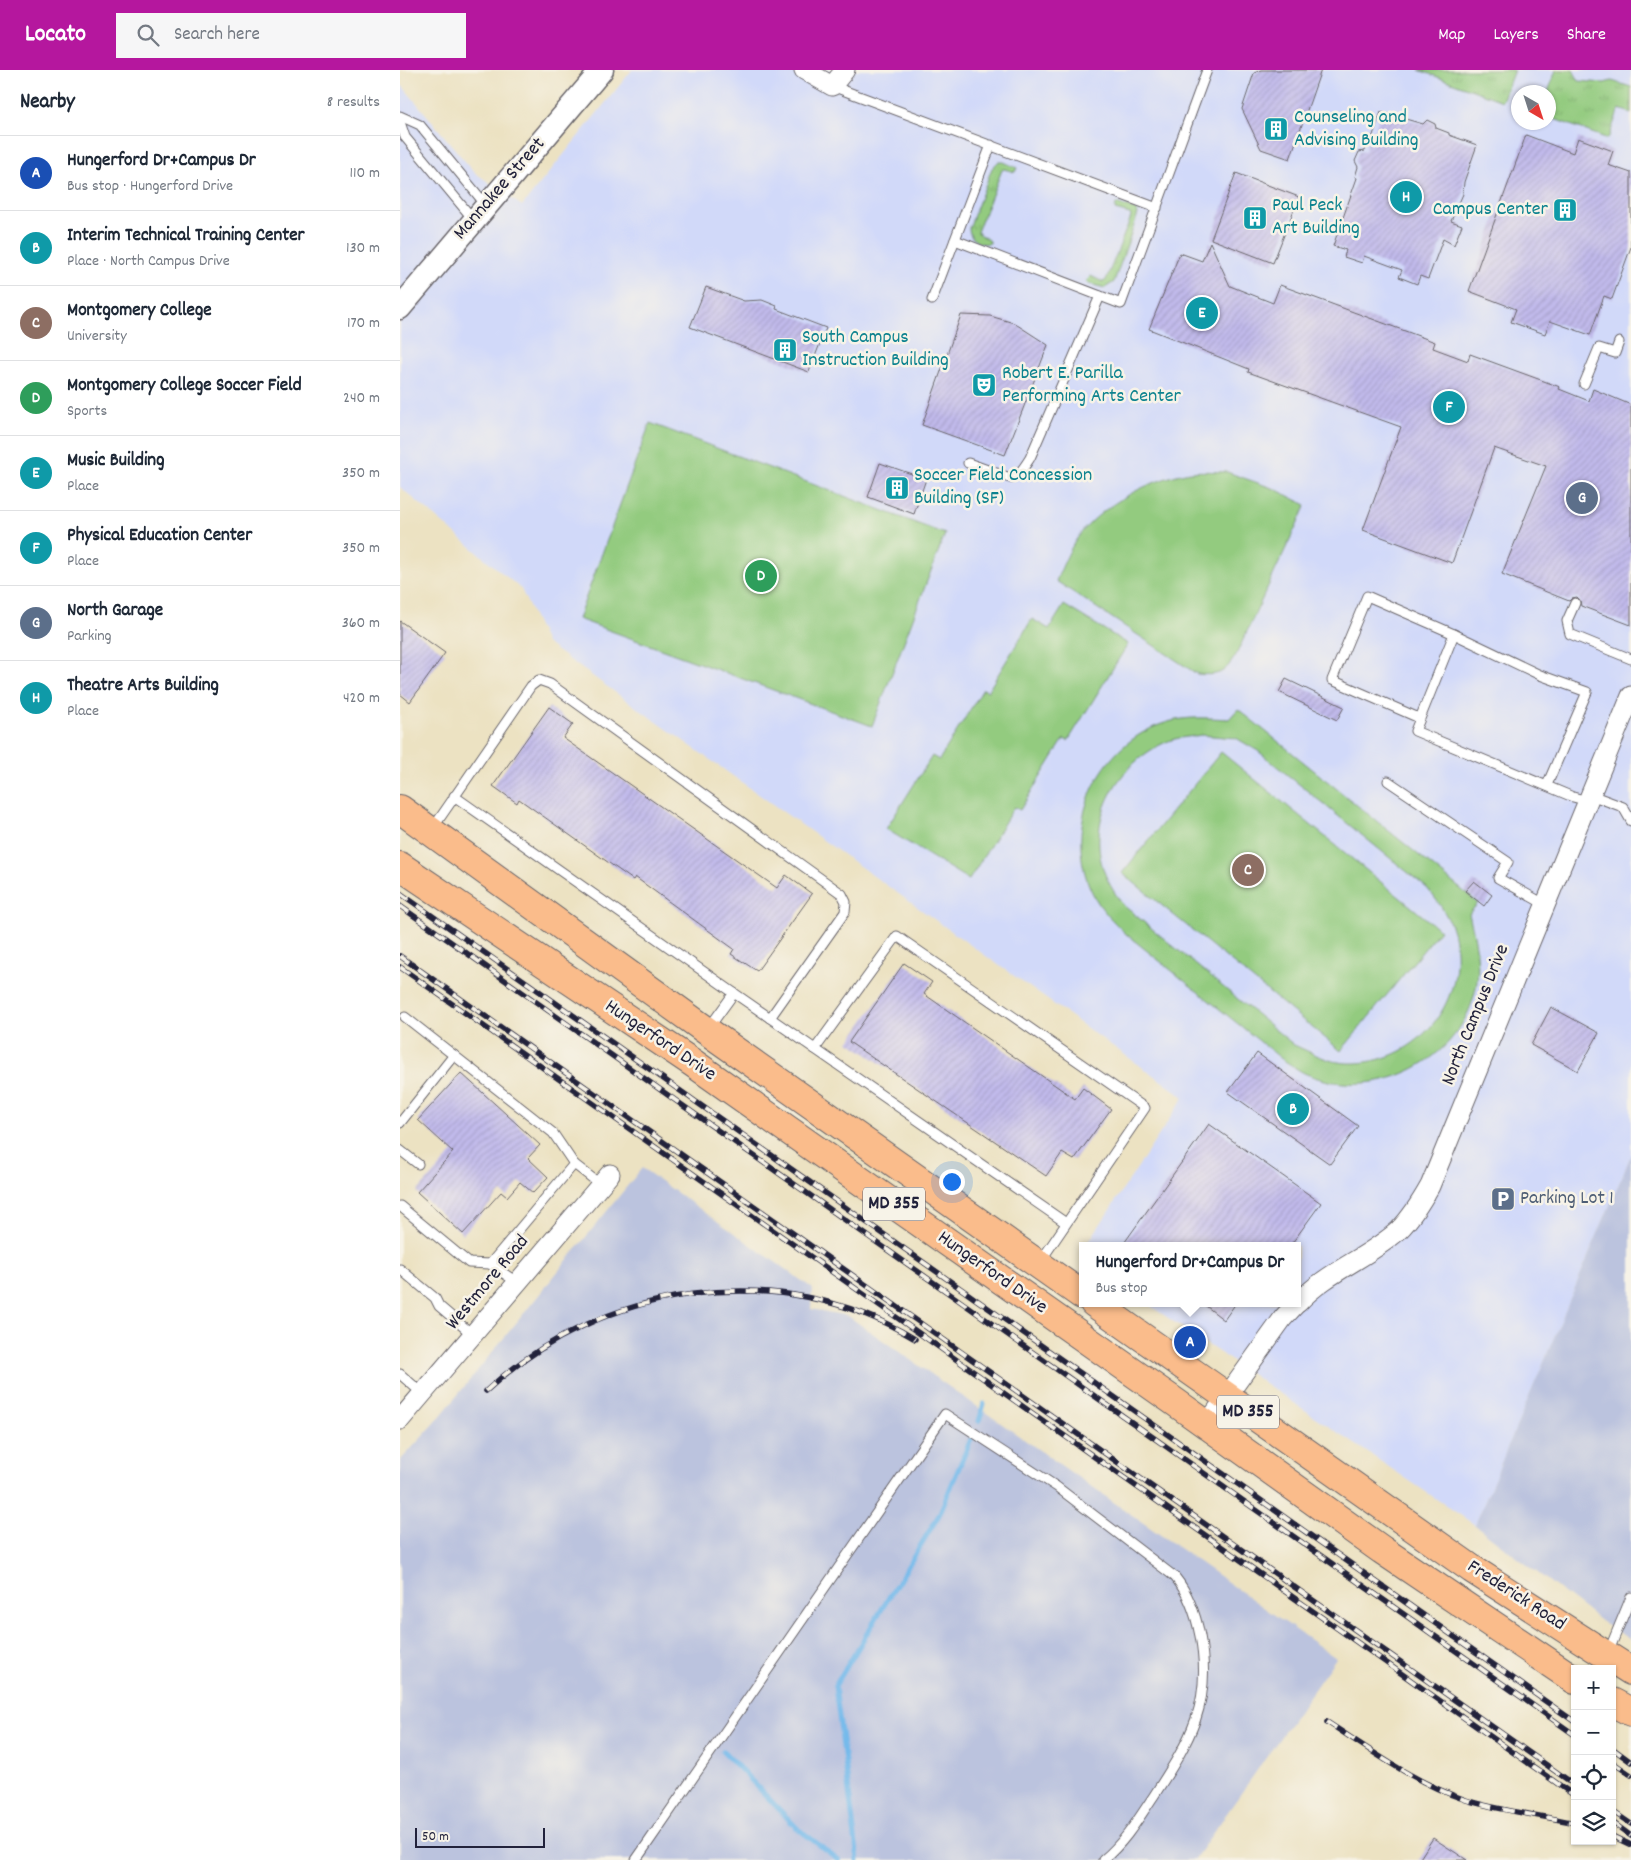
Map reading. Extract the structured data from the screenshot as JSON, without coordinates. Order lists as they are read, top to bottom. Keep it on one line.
{"streets":{"main road":["Hungerford Drive","MD 355","Frederick Road"],"street":["Mannakee Street","North Campus Drive","Westmore Road"]},"crossings":[["North Campus Drive","Hungerford Drive"],["North Campus Drive","MD 355"],["North Campus Drive","Frederick Road"],["Hungerford Drive","Frederick Road"],["MD 355","Frederick Road"]],"places":{"building":["Counseling and Advising Building","Campus Center","Paul Peck Art Building","South Campus Instruction Building","Soccer Field Concession Building (SF)"],"theatre":["Robert E. Parilla Performing Arts Center"],"parking":["Parking Lot 1"]},"scale_bar":"50 m","north":"bottom right","page":{"header":"Locato","search":"Search here","nav":["Map","Layers","Share"],"heading":["Nearby","8 results"],"list":[{"mark":"A","name":"Hungerford Dr+Campus Dr","note":"Bus stop · Hungerford Drive","value":"110 m"},{"mark":"B","name":"Interim Technical Training Center","note":"Place · North Campus Drive","value":"130 m"},{"mark":"C","name":"Montgomery College","note":"University","value":"170 m"},{"mark":"D","name":"Montgomery College Soccer Field","note":"Sports","value":"240 m"},{"mark":"E","name":"Music Building","note":"Place","value":"350 m"},{"mark":"F","name":"Physical Education Center","note":"Place","value":"350 m"},{"mark":"G","name":"North Garage","note":"Parking","value":"360 m"},{"mark":"H","name":"Theatre Arts Building","note":"Place","value":"420 m"}],"pins":["H","E","F","G","D","C","B","A"],"popup":["Hungerford Dr+Campus Dr","Bus stop"],"map_buttons":["+","−"],"scale":"50 m"}}
